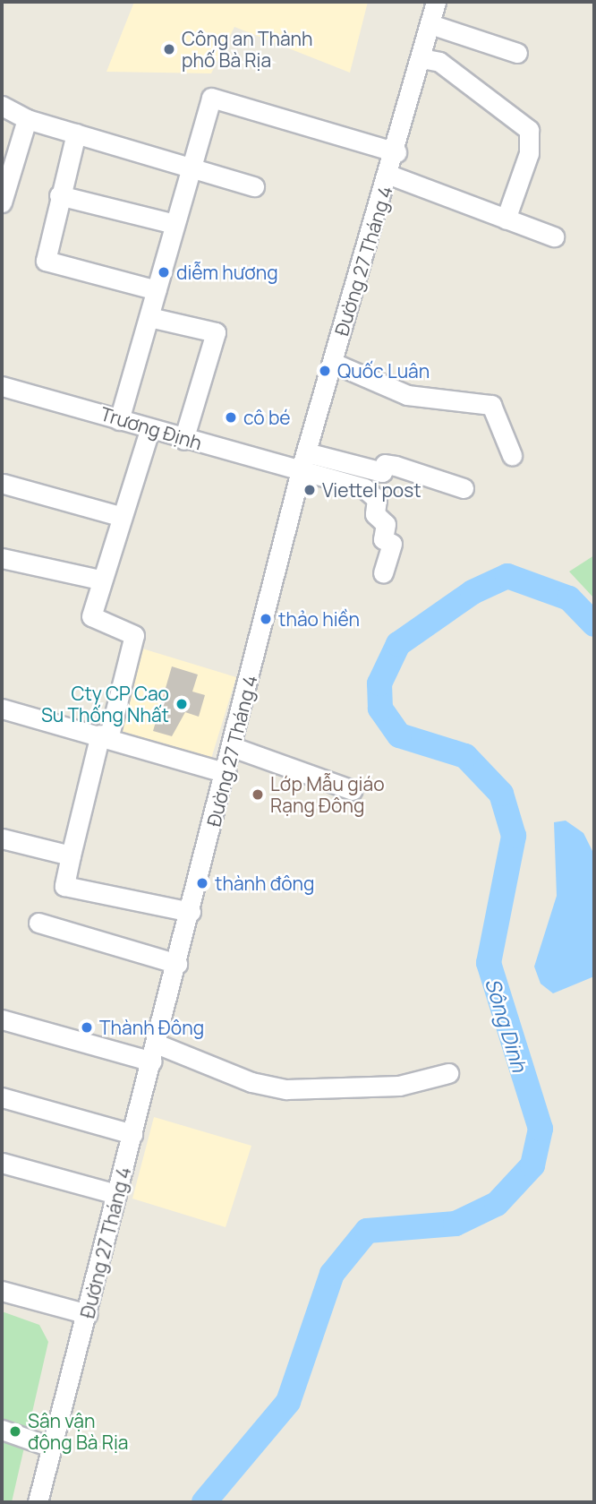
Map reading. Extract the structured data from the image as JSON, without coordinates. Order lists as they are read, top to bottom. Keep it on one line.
{"streets":{"street":["Đường 27 Tháng 4","Trương Định"]},"crossings":[["Đường 27 Tháng 4","Trương Định"]],"water":["Sông Dinh"],"places":["Công an Thành phố Bà Rịa","diễm hương","Quốc Luân","cô bé","Viettel post","thảo hiền","Cty CP Cao Su Thống Nhất","Lớp Mẫu giáo Rạng Đông","thành đông","Thành Đông","Sân vận động Bà Rịa"]}
